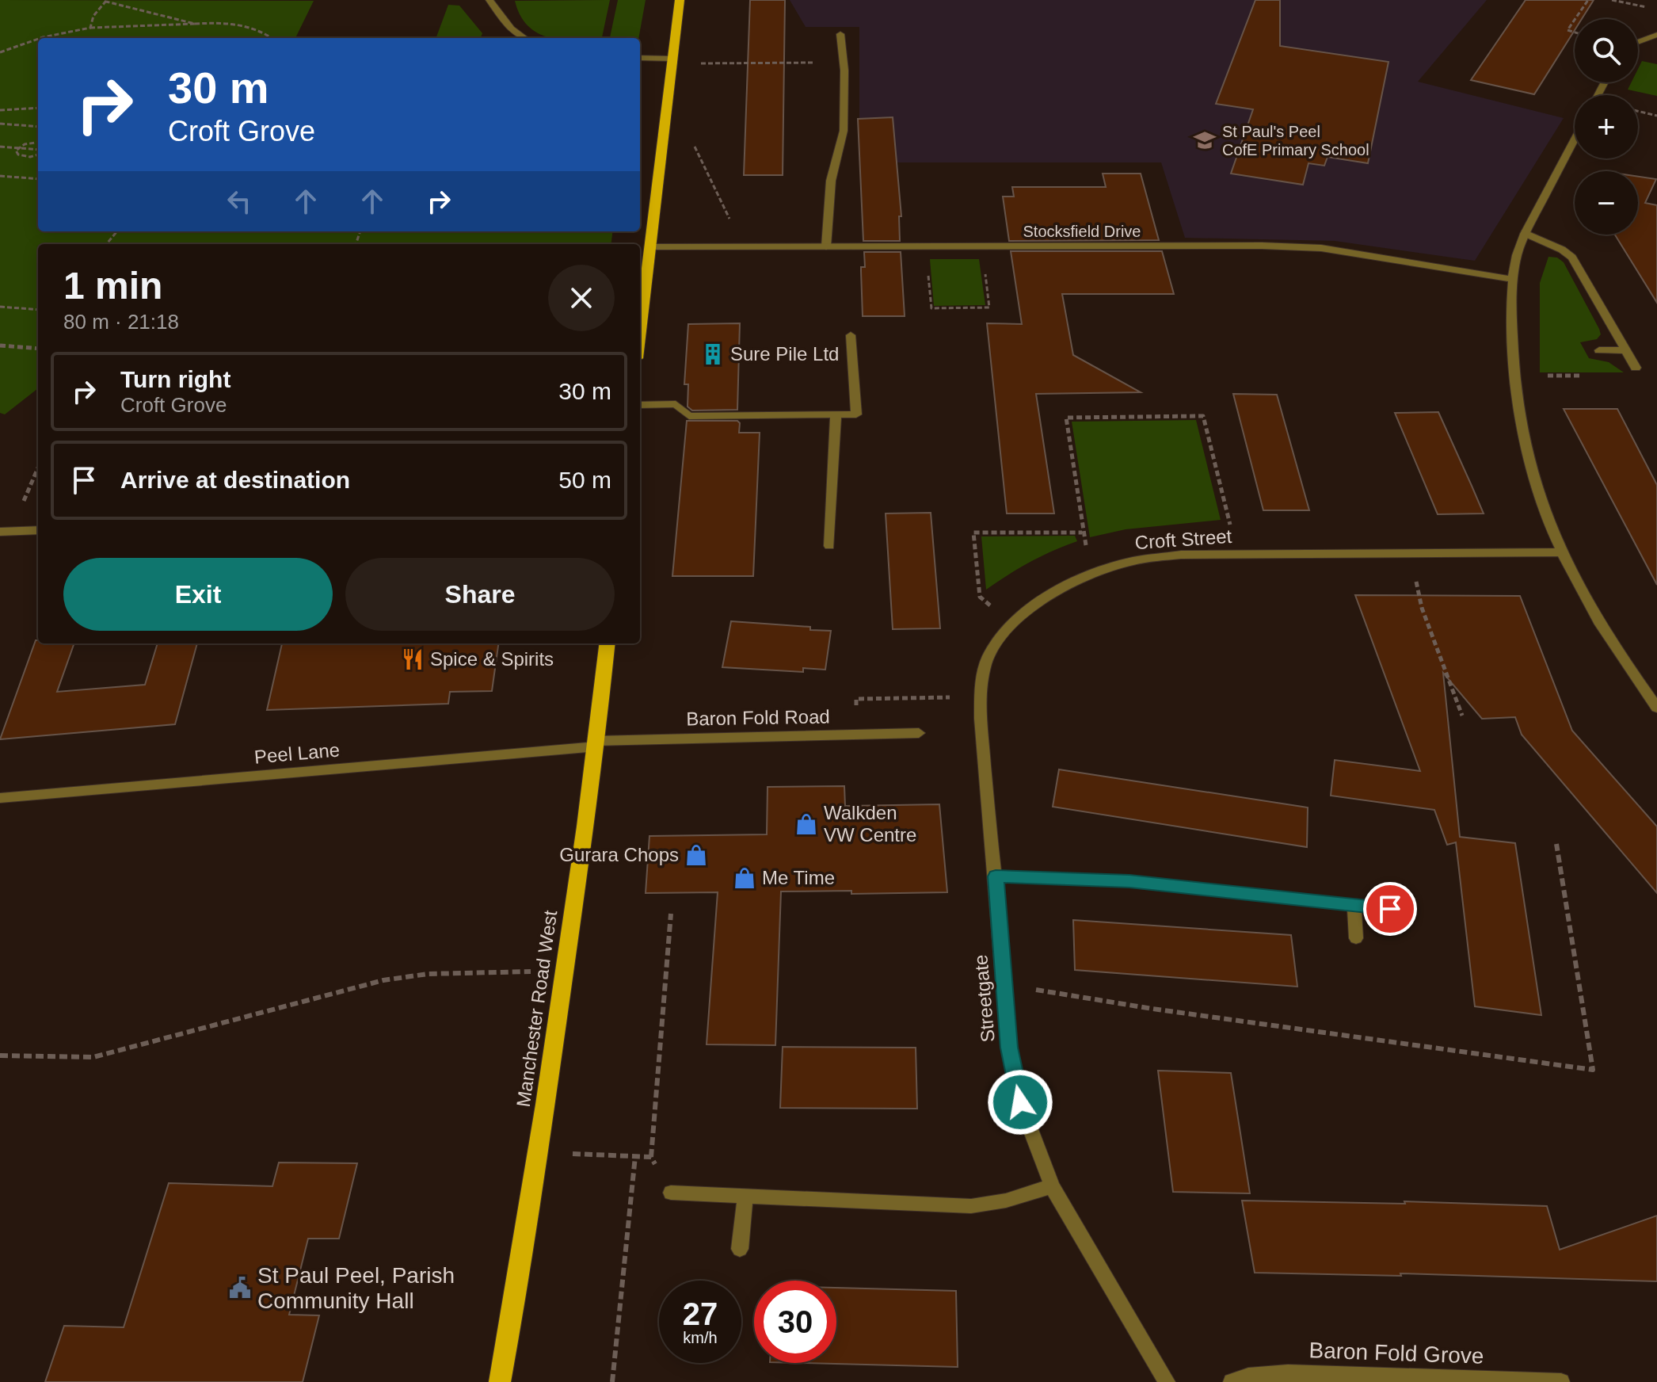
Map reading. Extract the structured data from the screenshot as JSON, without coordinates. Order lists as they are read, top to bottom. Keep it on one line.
{"streets":{"main road":["Manchester Road West"],"street":["Stocksfield Drive","Croft Street","Baron Fold Road","Peel Lane","Streetgate","Baron Fold Grove"]},"crossings":[["Croft Street","Streetgate"],["Baron Fold Road","Peel Lane"],["Baron Fold Road","Manchester Road West"],["Peel Lane","Manchester Road West"]],"places":{"school or university":["St Paul's Peel CofE Primary School"],"building":["Sure Pile Ltd"],"restaurant":["Spice & Spirits"],"shop":["Walkden VW Centre","Gurara Chops","Me Time"],"public building":["St Paul Peel, Parish Community Hall"]},"page":{"map_buttons":["+","−"],"turn":["30 m","Croft Grove"],"heading":["1 min","80 m · 21:18"],"list":[{"name":"Turn right","note":"Croft Grove","value":"30 m"},{"name":"Arrive at destination","value":"50 m"}],"buttons":["Exit","Share"],"speed":"27 km/h","limit":"30"}}
